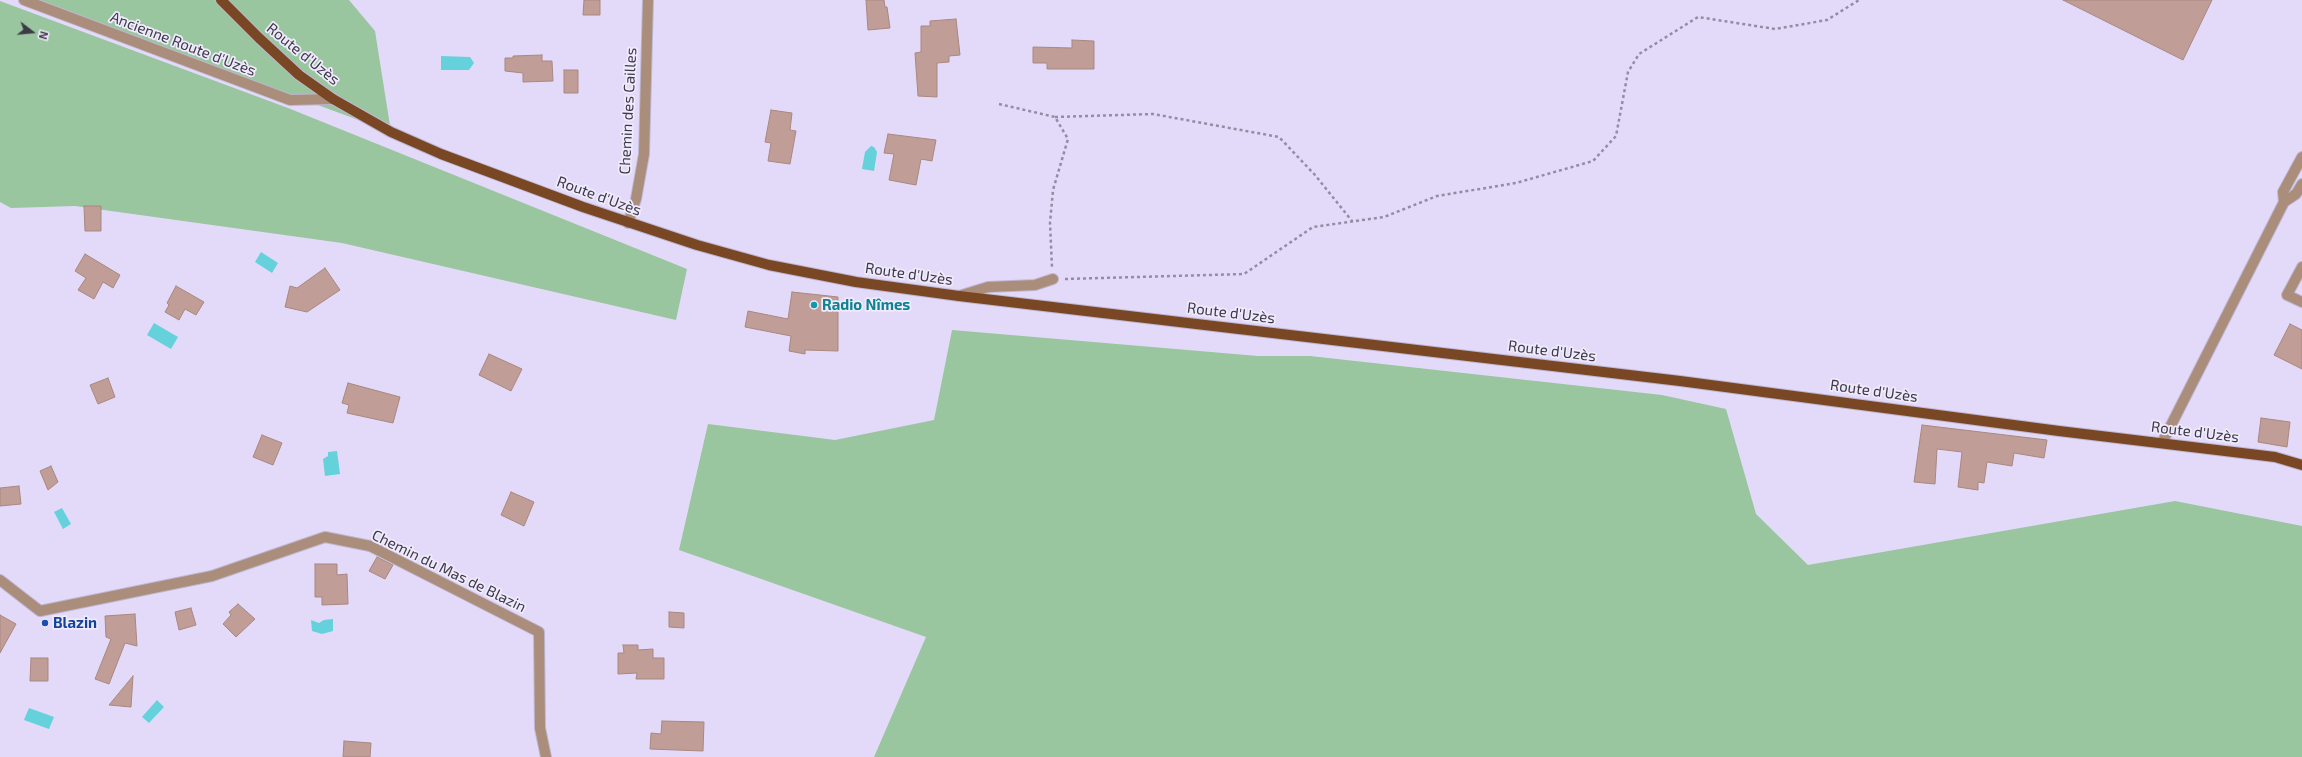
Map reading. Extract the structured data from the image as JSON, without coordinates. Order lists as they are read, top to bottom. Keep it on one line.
{"streets":{"main road":["Route d'Uzès"],"street":["Ancienne Route d'Uzès","Chemin des Cailles","Chemin du Mas de Blazin"]},"crossings":[["Ancienne Route d'Uzès","Route d'Uzès"],["Route d'Uzès","Chemin des Cailles"]],"places":["Radio Nîmes","Blazin"],"north":"right"}
